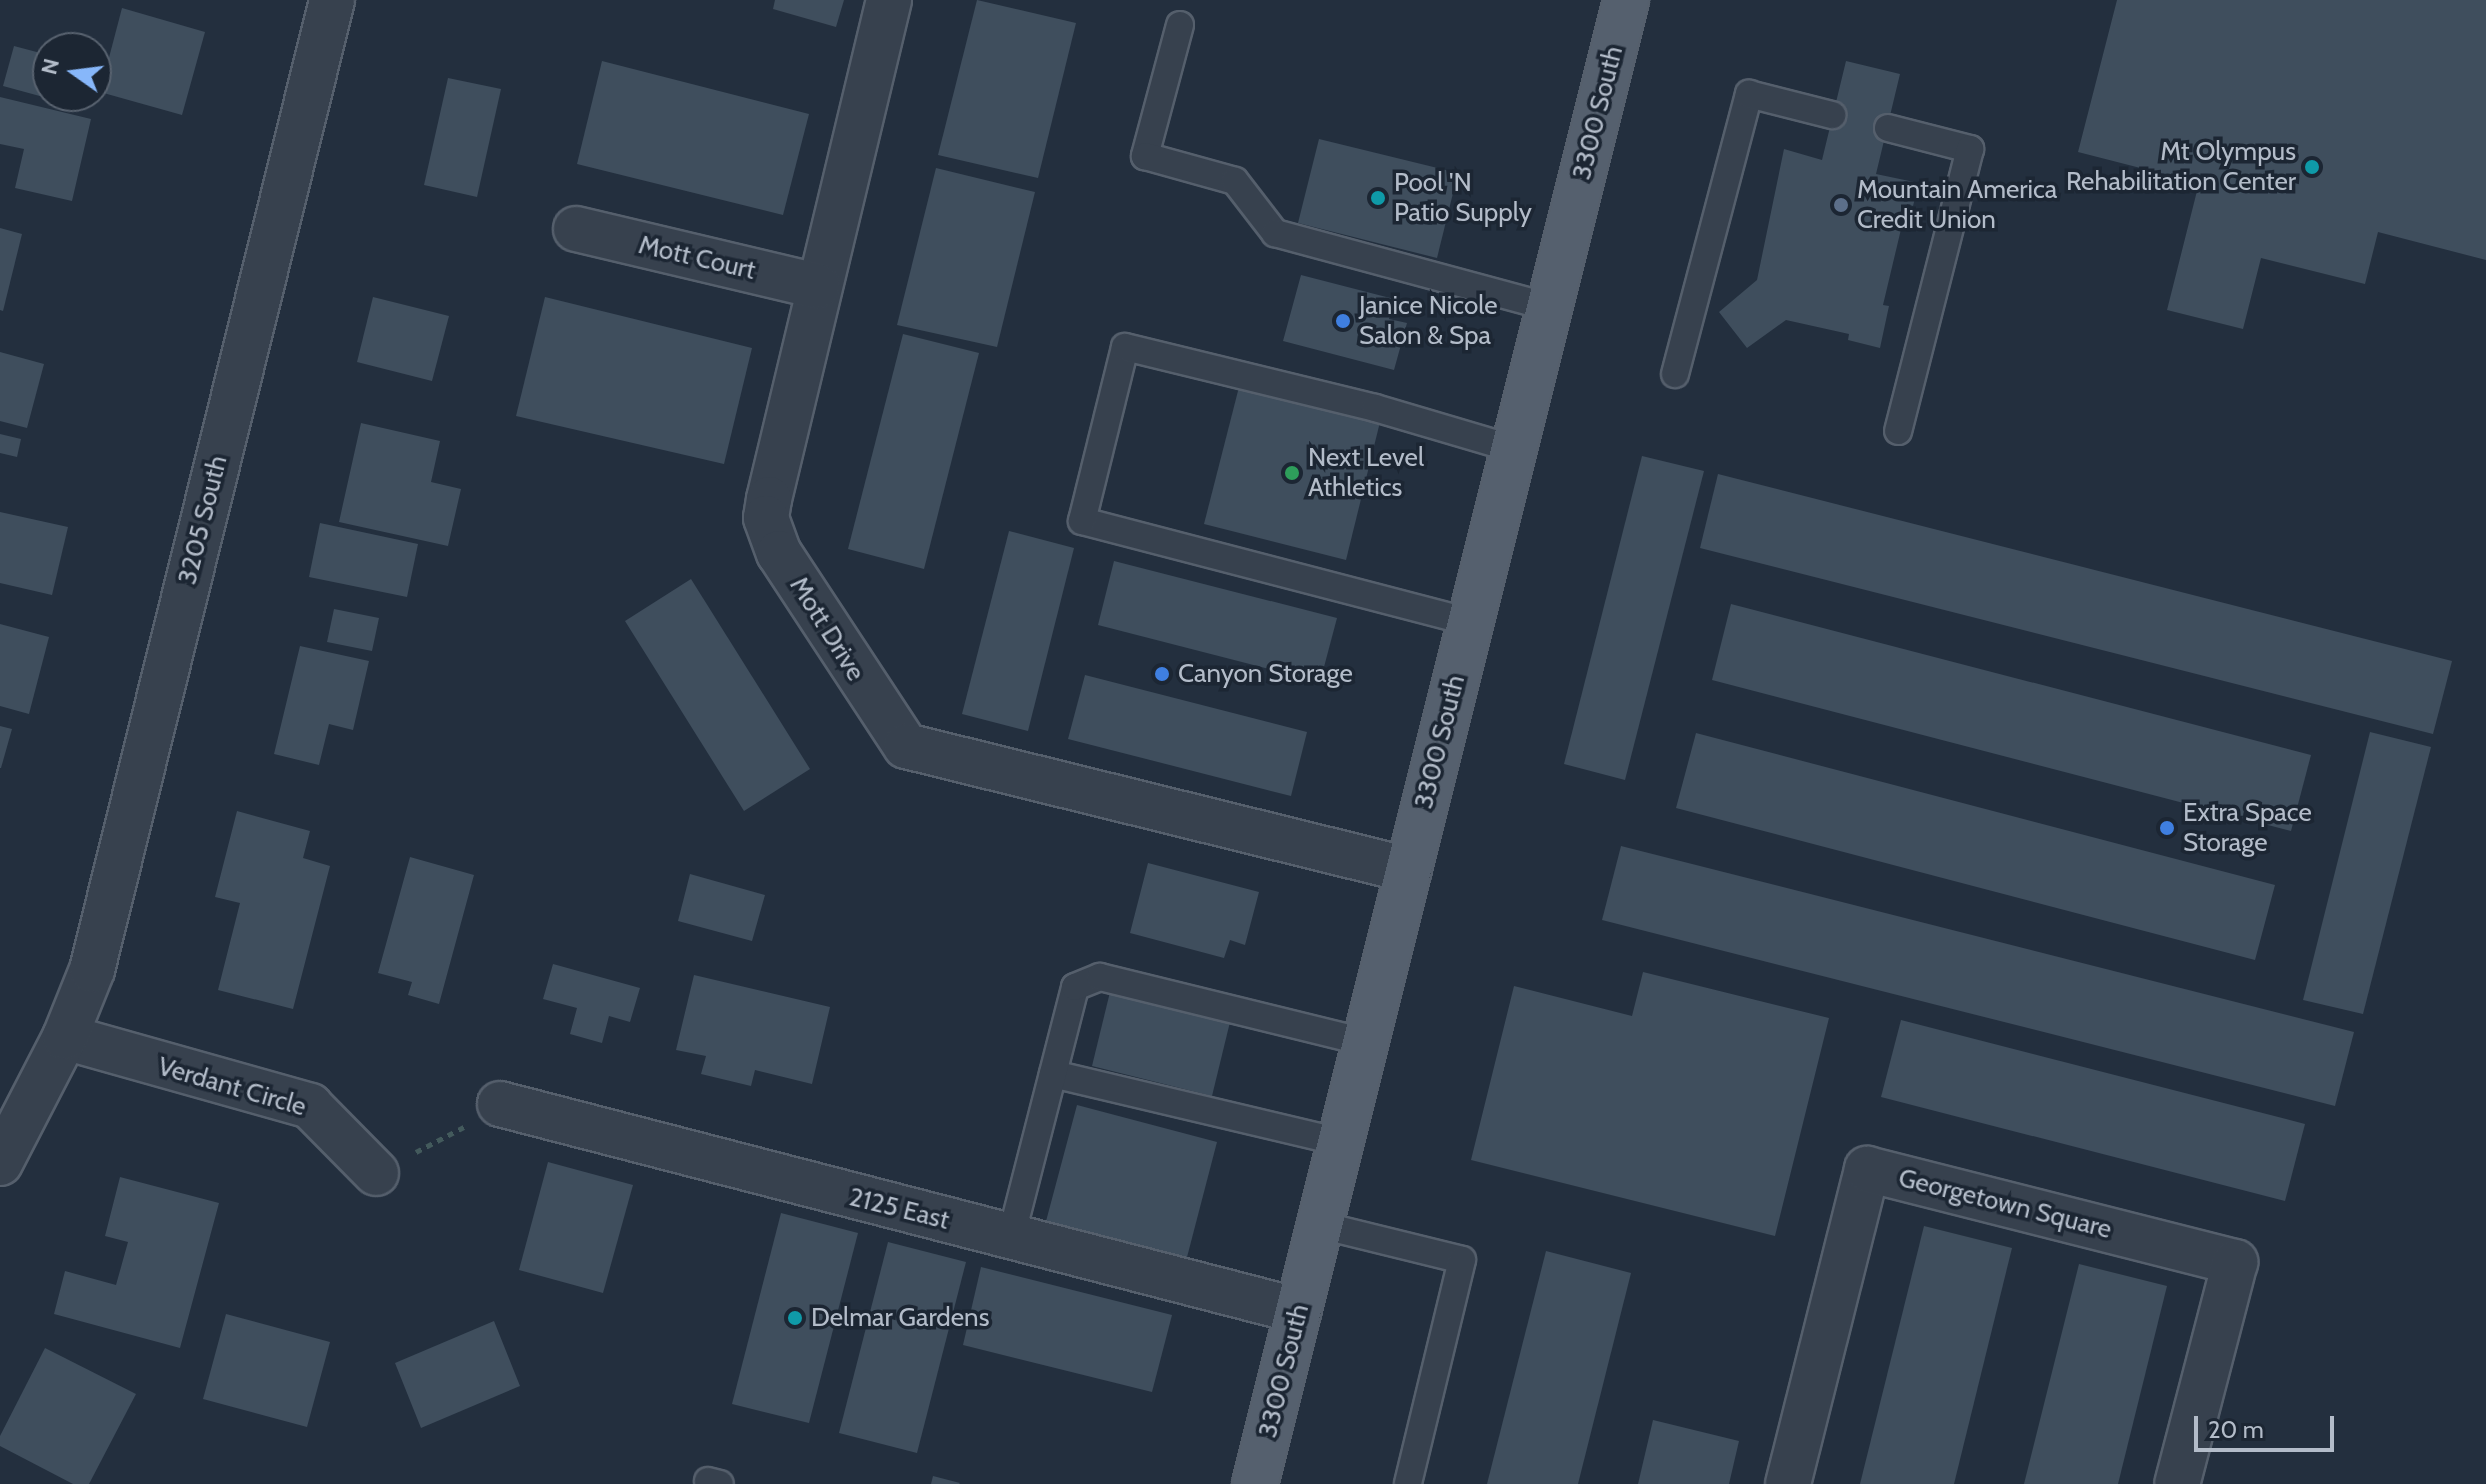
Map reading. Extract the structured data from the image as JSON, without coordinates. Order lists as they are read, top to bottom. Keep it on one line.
{"streets":{"main road":["3300 South"],"street":["Mott Court","3205 South","Mott Drive","Verdant Circle","Georgetown Square","2125 East"]},"crossings":[["3300 South","Mott Drive"],["3300 South","2125 East"],["Mott Court","Mott Drive"],["3205 South","Verdant Circle"]],"places":["Mt Olympus Rehabilitation Center","Pool 'N Patio Supply","Mountain America Credit Union","Janice Nicole Salon & Spa","Next Level Athletics","Canyon Storage","Extra Space Storage","Delmar Gardens"],"scale_bar":"20 m","north":"left"}
